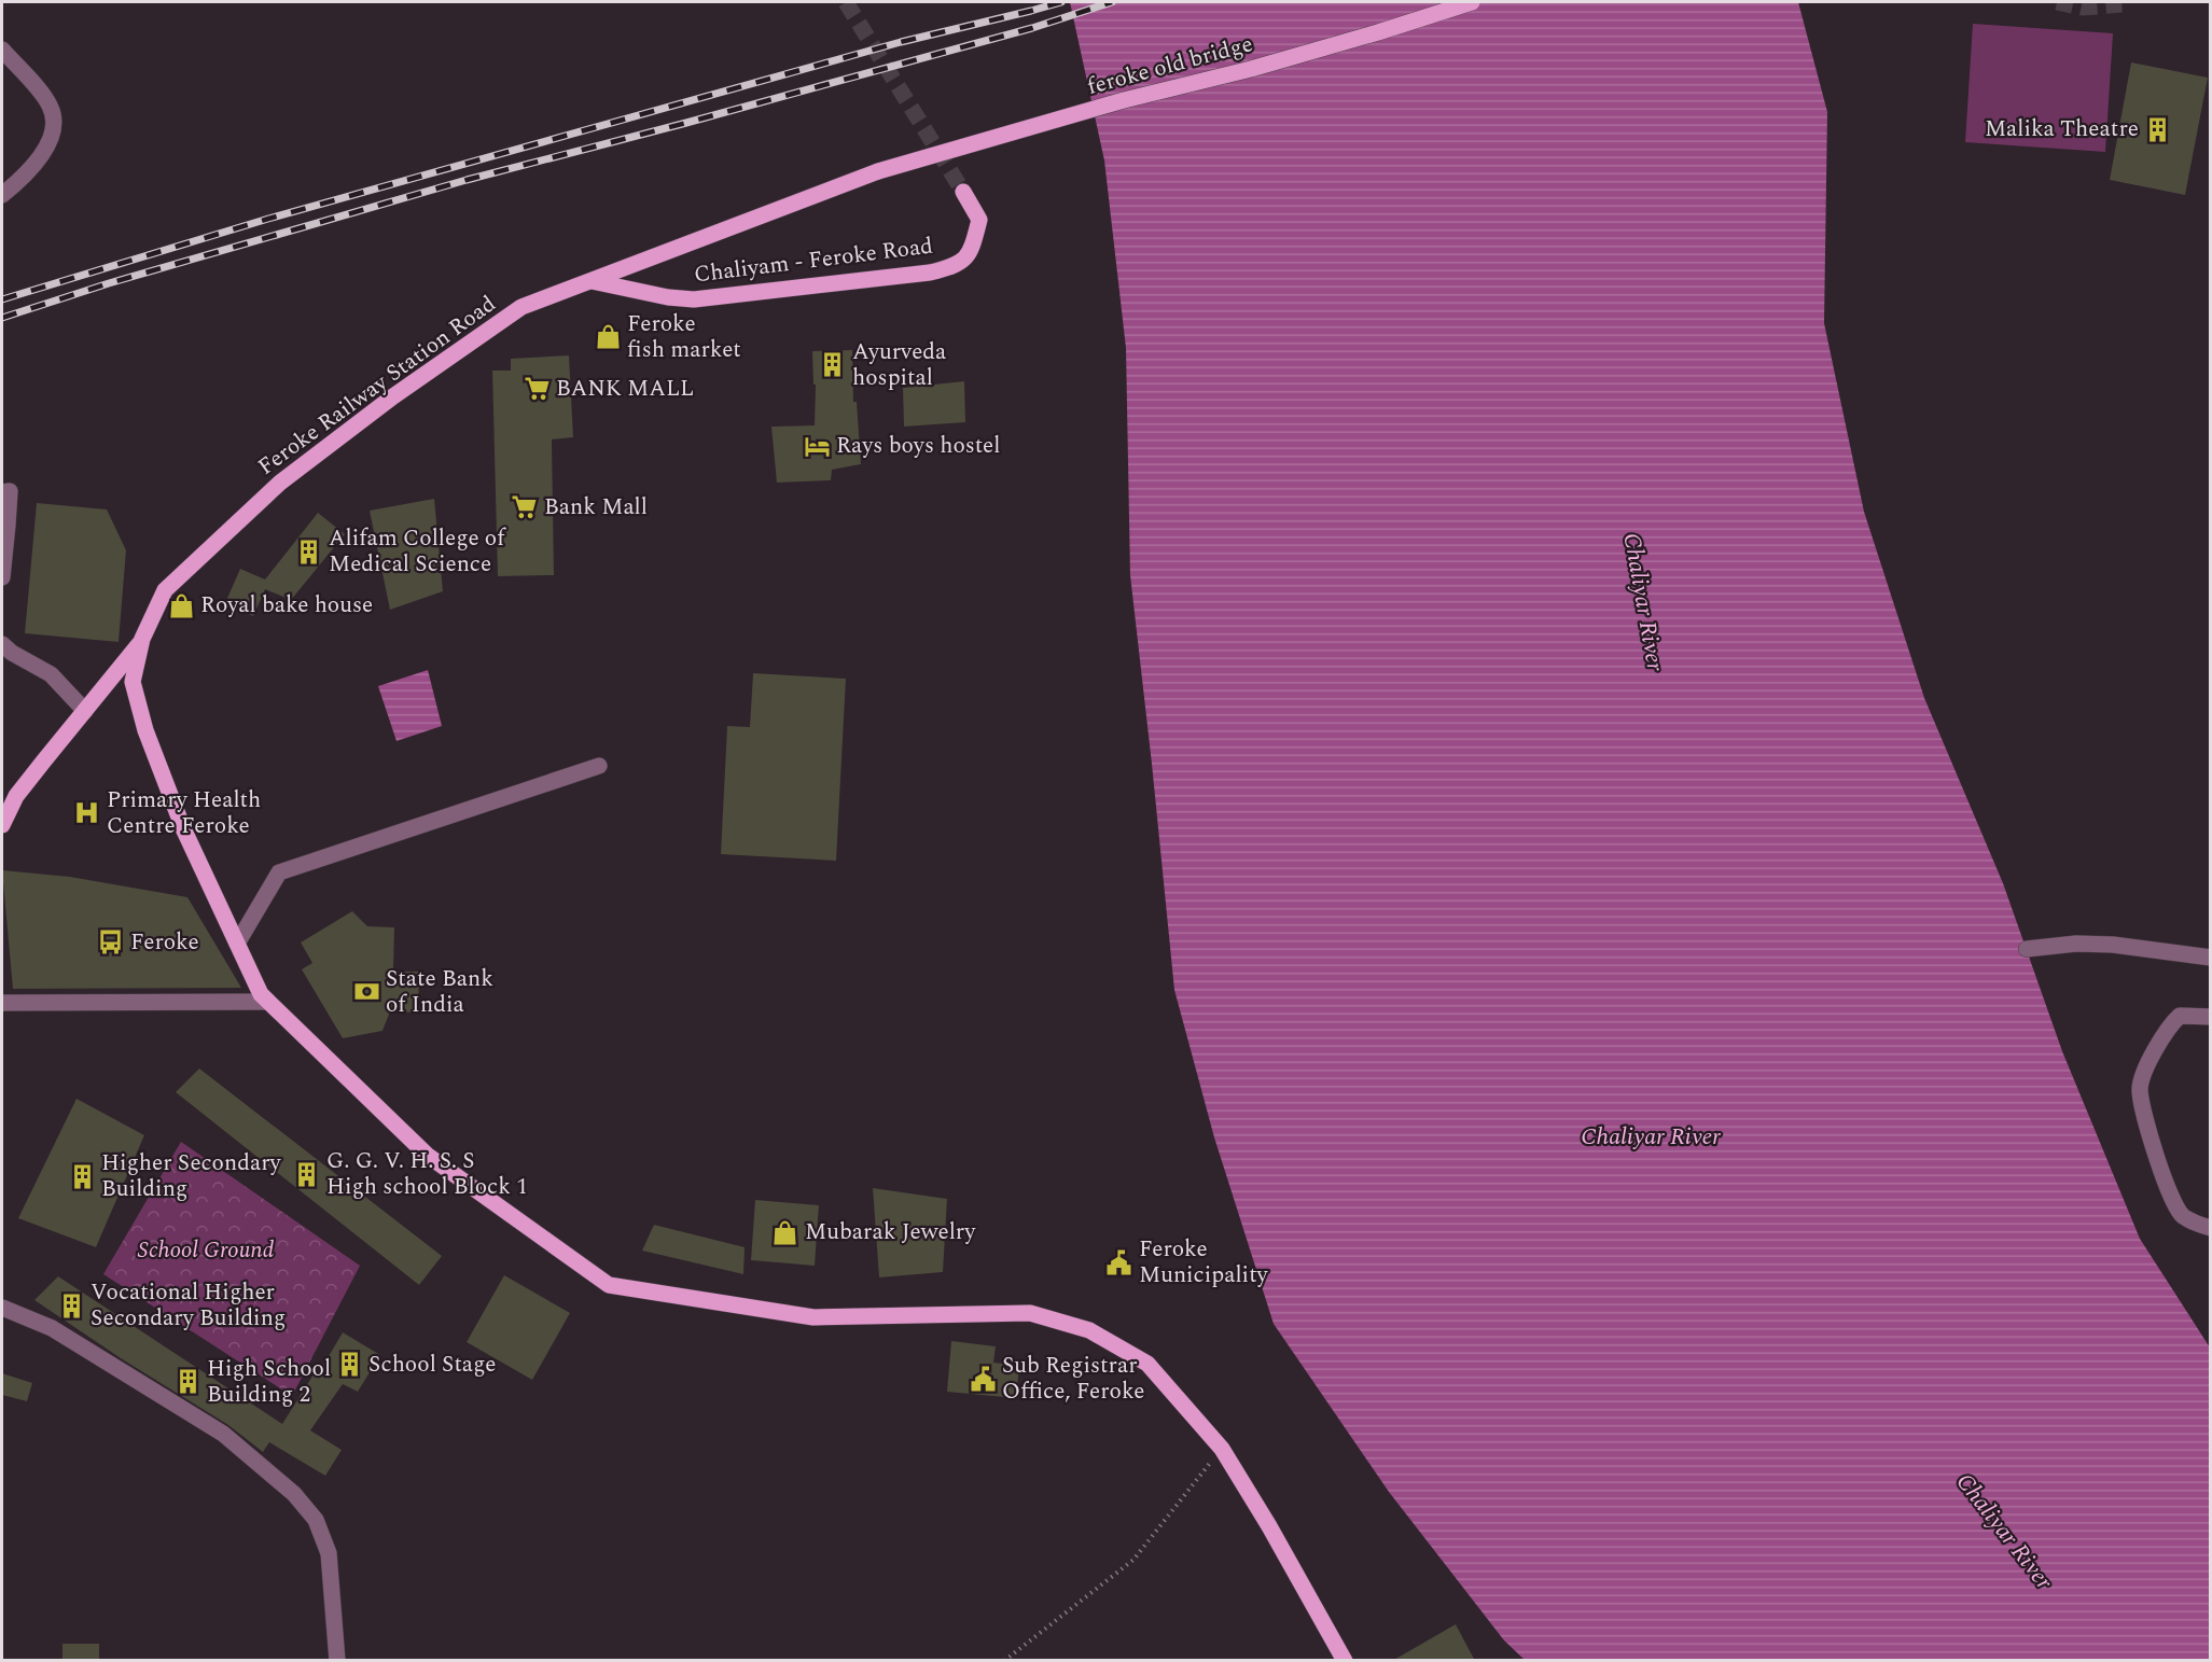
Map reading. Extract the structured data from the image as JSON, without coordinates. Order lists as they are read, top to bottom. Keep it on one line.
{"streets":{"main road":["feroke old bridge","Chaliyam - Feroke Road","Feroke Railway Station Road"]},"crossings":[["feroke old bridge","Feroke Railway Station Road"],["Chaliyam - Feroke Road","Feroke Railway Station Road"]],"water":["Chaliyar River"],"parks":["School Ground"],"places":{"building":["Malika Theatre","Ayurveda hospital","Alifam College of Medical Science","G. G. V. H. S. S High school Block 1","Higher Secondary Building","Vocational Higher Secondary Building","School Stage","High School Building 2"],"shop":["Feroke fish market","Royal bake house","Mubarak Jewelry"],"supermarket":["BANK MALL","Bank Mall"],"hotel":["Rays boys hostel"],"hospital":["Primary Health Centre Feroke"],"bus stop":["Feroke"],"bank":["State Bank of India"],"public building":["Feroke Municipality","Sub Registrar Office, Feroke"]}}
